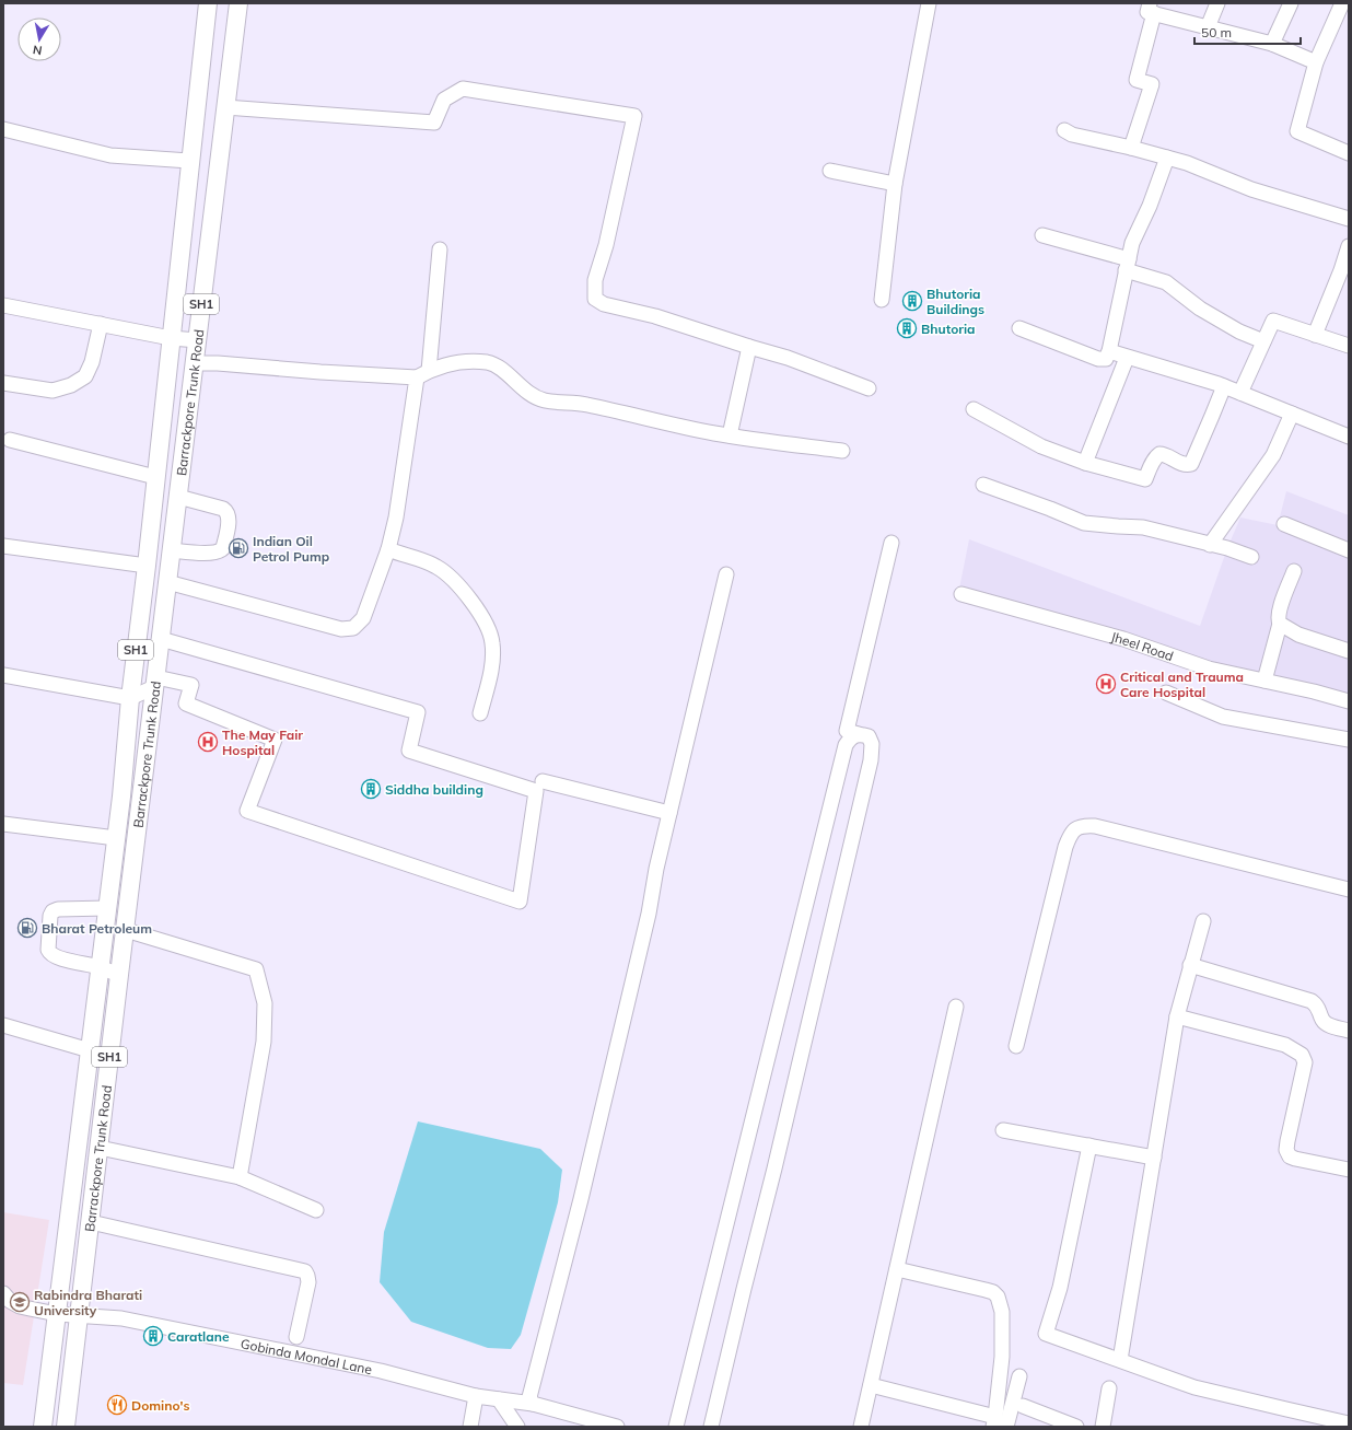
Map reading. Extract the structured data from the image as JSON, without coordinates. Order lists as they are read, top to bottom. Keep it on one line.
{"streets":{"main road":["SH1","Barrackpore Trunk Road"],"street":["Jheel Road","Gobinda Mondal Lane"]},"crossings":[["Barrackpore Trunk Road","Gobinda Mondal Lane"]],"places":{"building":["Bhutoria Buildings","Bhutoria","Siddha building","Caratlane"],"fuel station":["Indian Oil Petrol Pump","Bharat Petroleum"],"hospital":["Critical and Trauma Care Hospital","The May Fair Hospital"],"school or university":["Rabindra Bharati University"],"restaurant":["Domino's"]},"scale_bar":"50 m","north":"bottom"}
